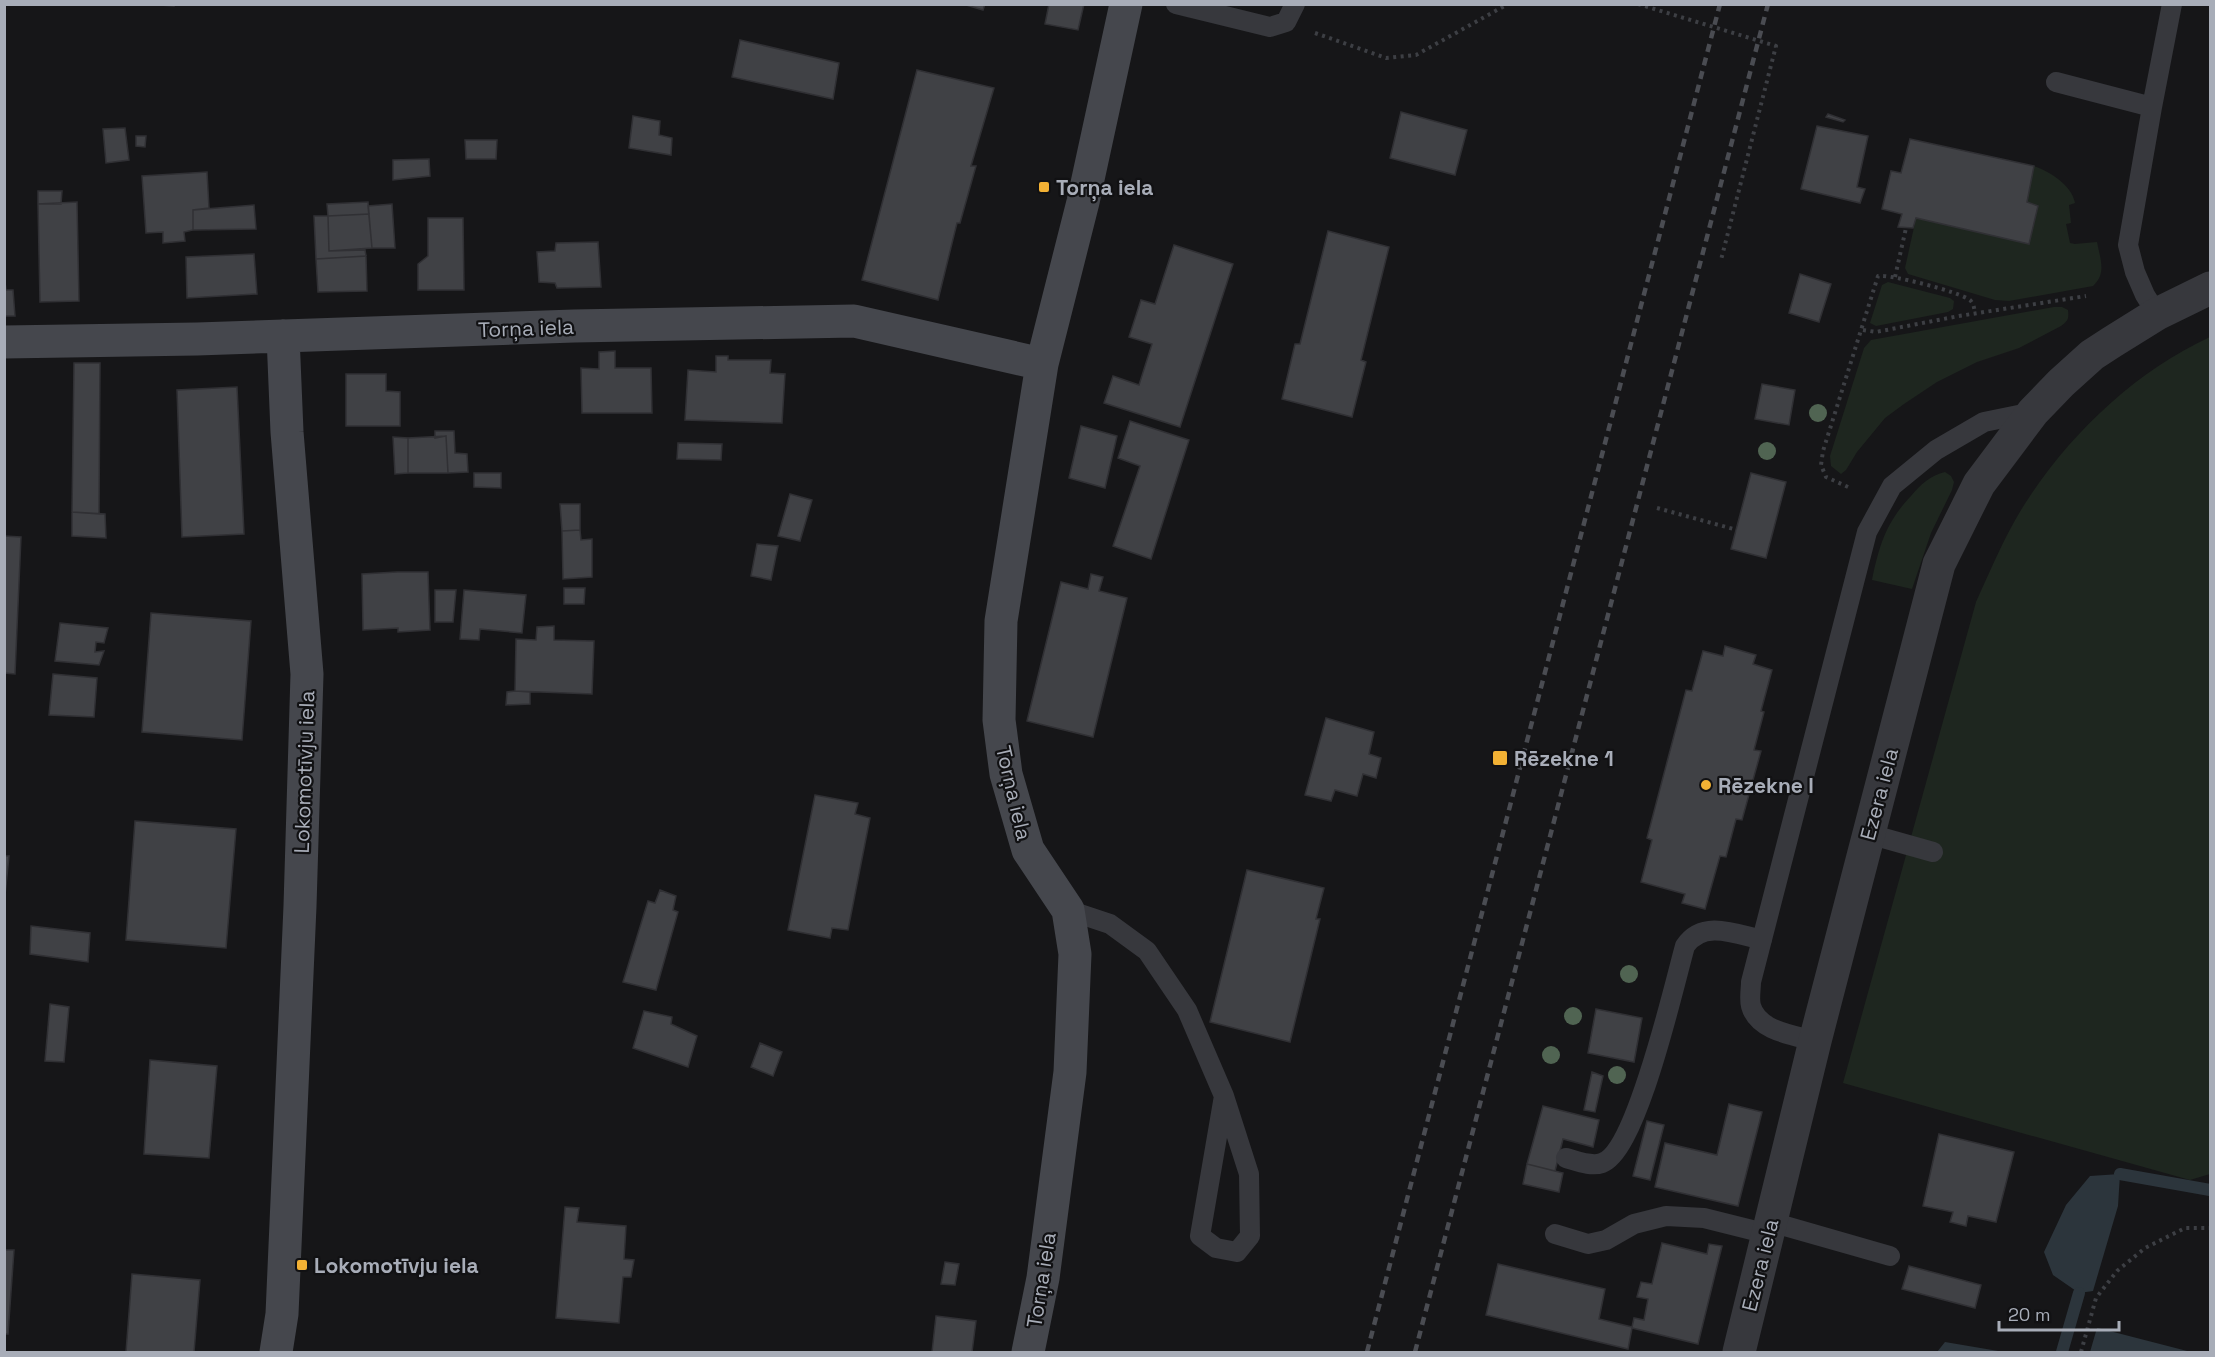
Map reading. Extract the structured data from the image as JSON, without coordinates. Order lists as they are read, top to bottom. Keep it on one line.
{"streets":{"street":["Torņa iela","Lokomotīvju iela","Ezera iela"]},"crossings":[["Torņa iela","Lokomotīvju iela"]],"places":{"transit":["Torņa iela","Rēzekne 1","Lokomotīvju iela"],"other":["Rēzekne I"]},"scale_bar":"20 m"}
